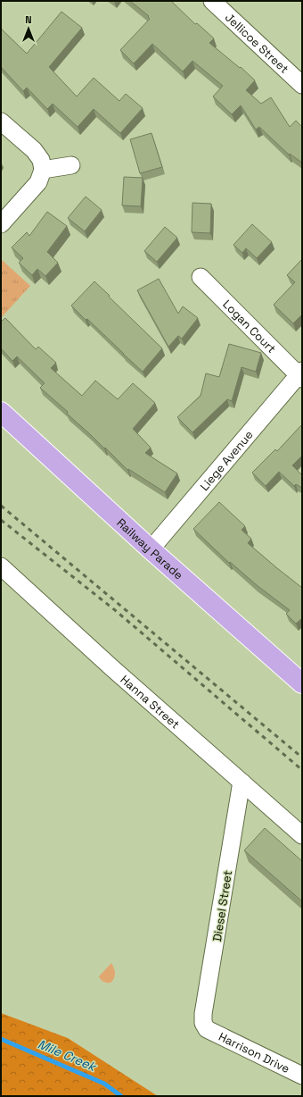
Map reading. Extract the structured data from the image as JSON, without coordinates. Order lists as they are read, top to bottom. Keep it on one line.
{"streets":{"main road":["Railway Parade"],"street":["Jellicoe Street","Logan Court","Liege Avenue","Hanna Street","Diesel Street","Harrison Drive"]},"crossings":[["Logan Court","Liege Avenue"],["Liege Avenue","Railway Parade"],["Hanna Street","Diesel Street"],["Diesel Street","Harrison Drive"]],"water":["Mile Creek"],"north":"top"}
